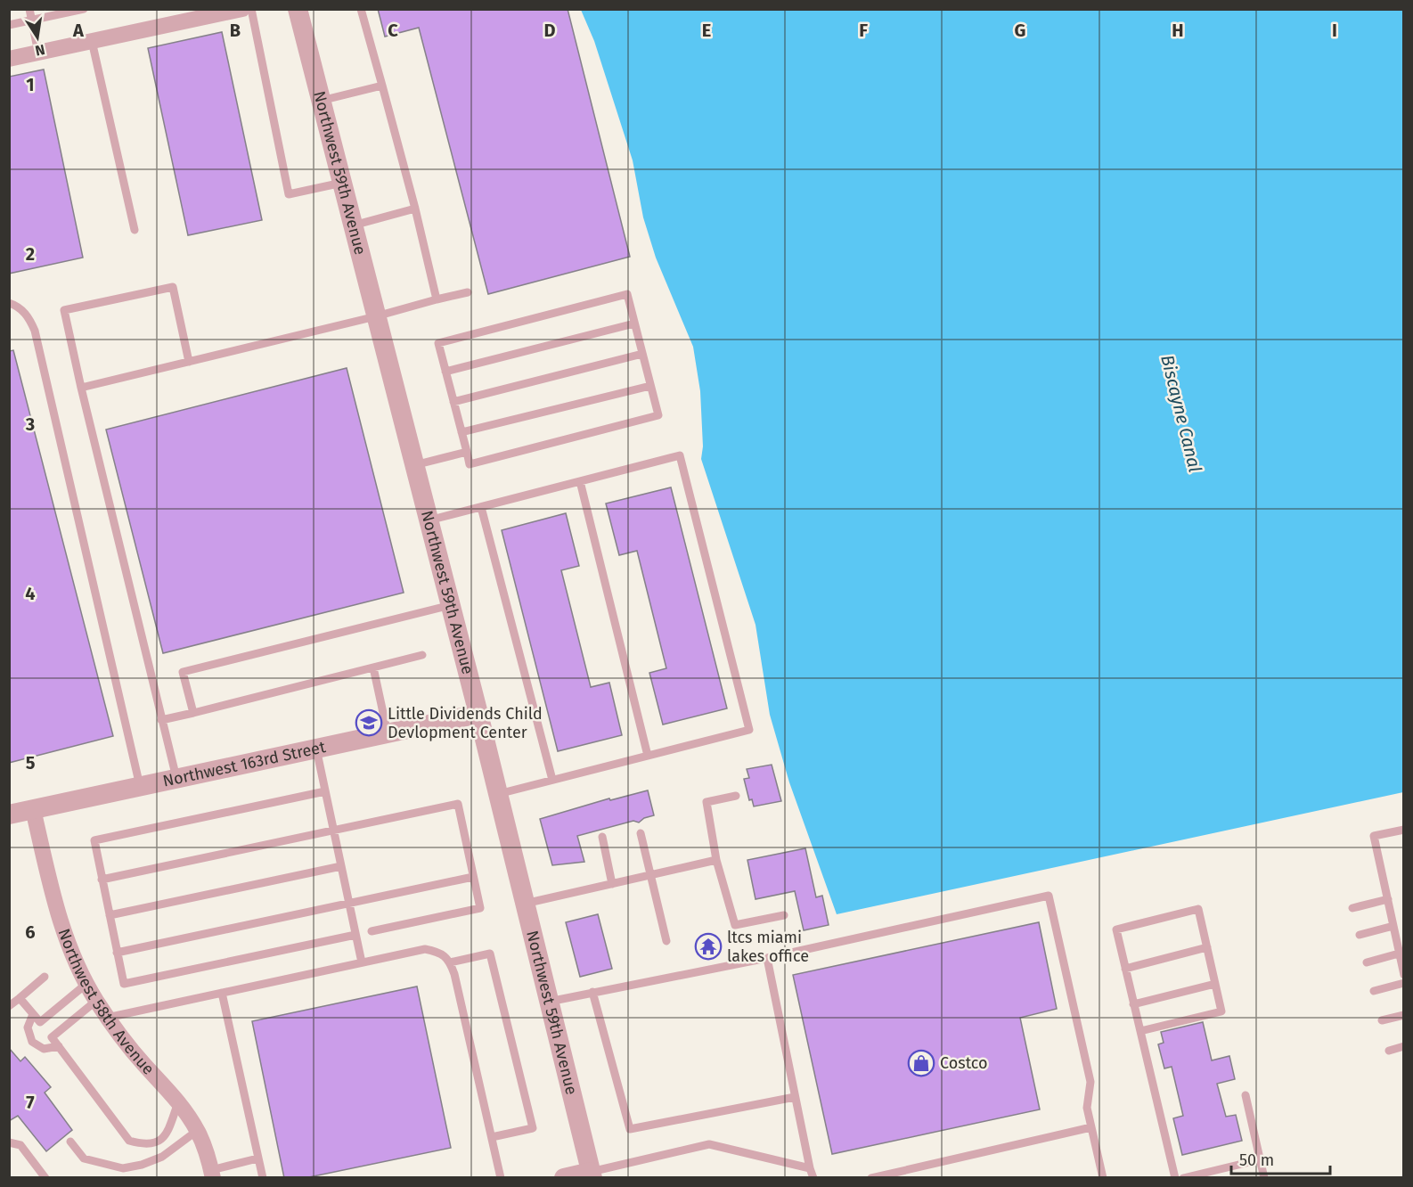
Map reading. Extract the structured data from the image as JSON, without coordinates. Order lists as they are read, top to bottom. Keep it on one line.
{"streets":{"street":["Northwest 59th Avenue","Northwest 163rd Street","Northwest 58th Avenue"]},"crossings":[["Northwest 59th Avenue","Northwest 163rd Street"],["Northwest 163rd Street","Northwest 58th Avenue"]],"water":["Biscayne Canal"],"places":{"school or university":["Little Dividends Child Devlopment Center"],"temple":["ltcs miami lakes office"],"shop":["Costco"]},"scale_bar":"50 m","north":"bottom","grid":{"columns":["A","B","C","D","E","F","G","H","I"],"rows":["1","2","3","4","5","6","7"]}}
